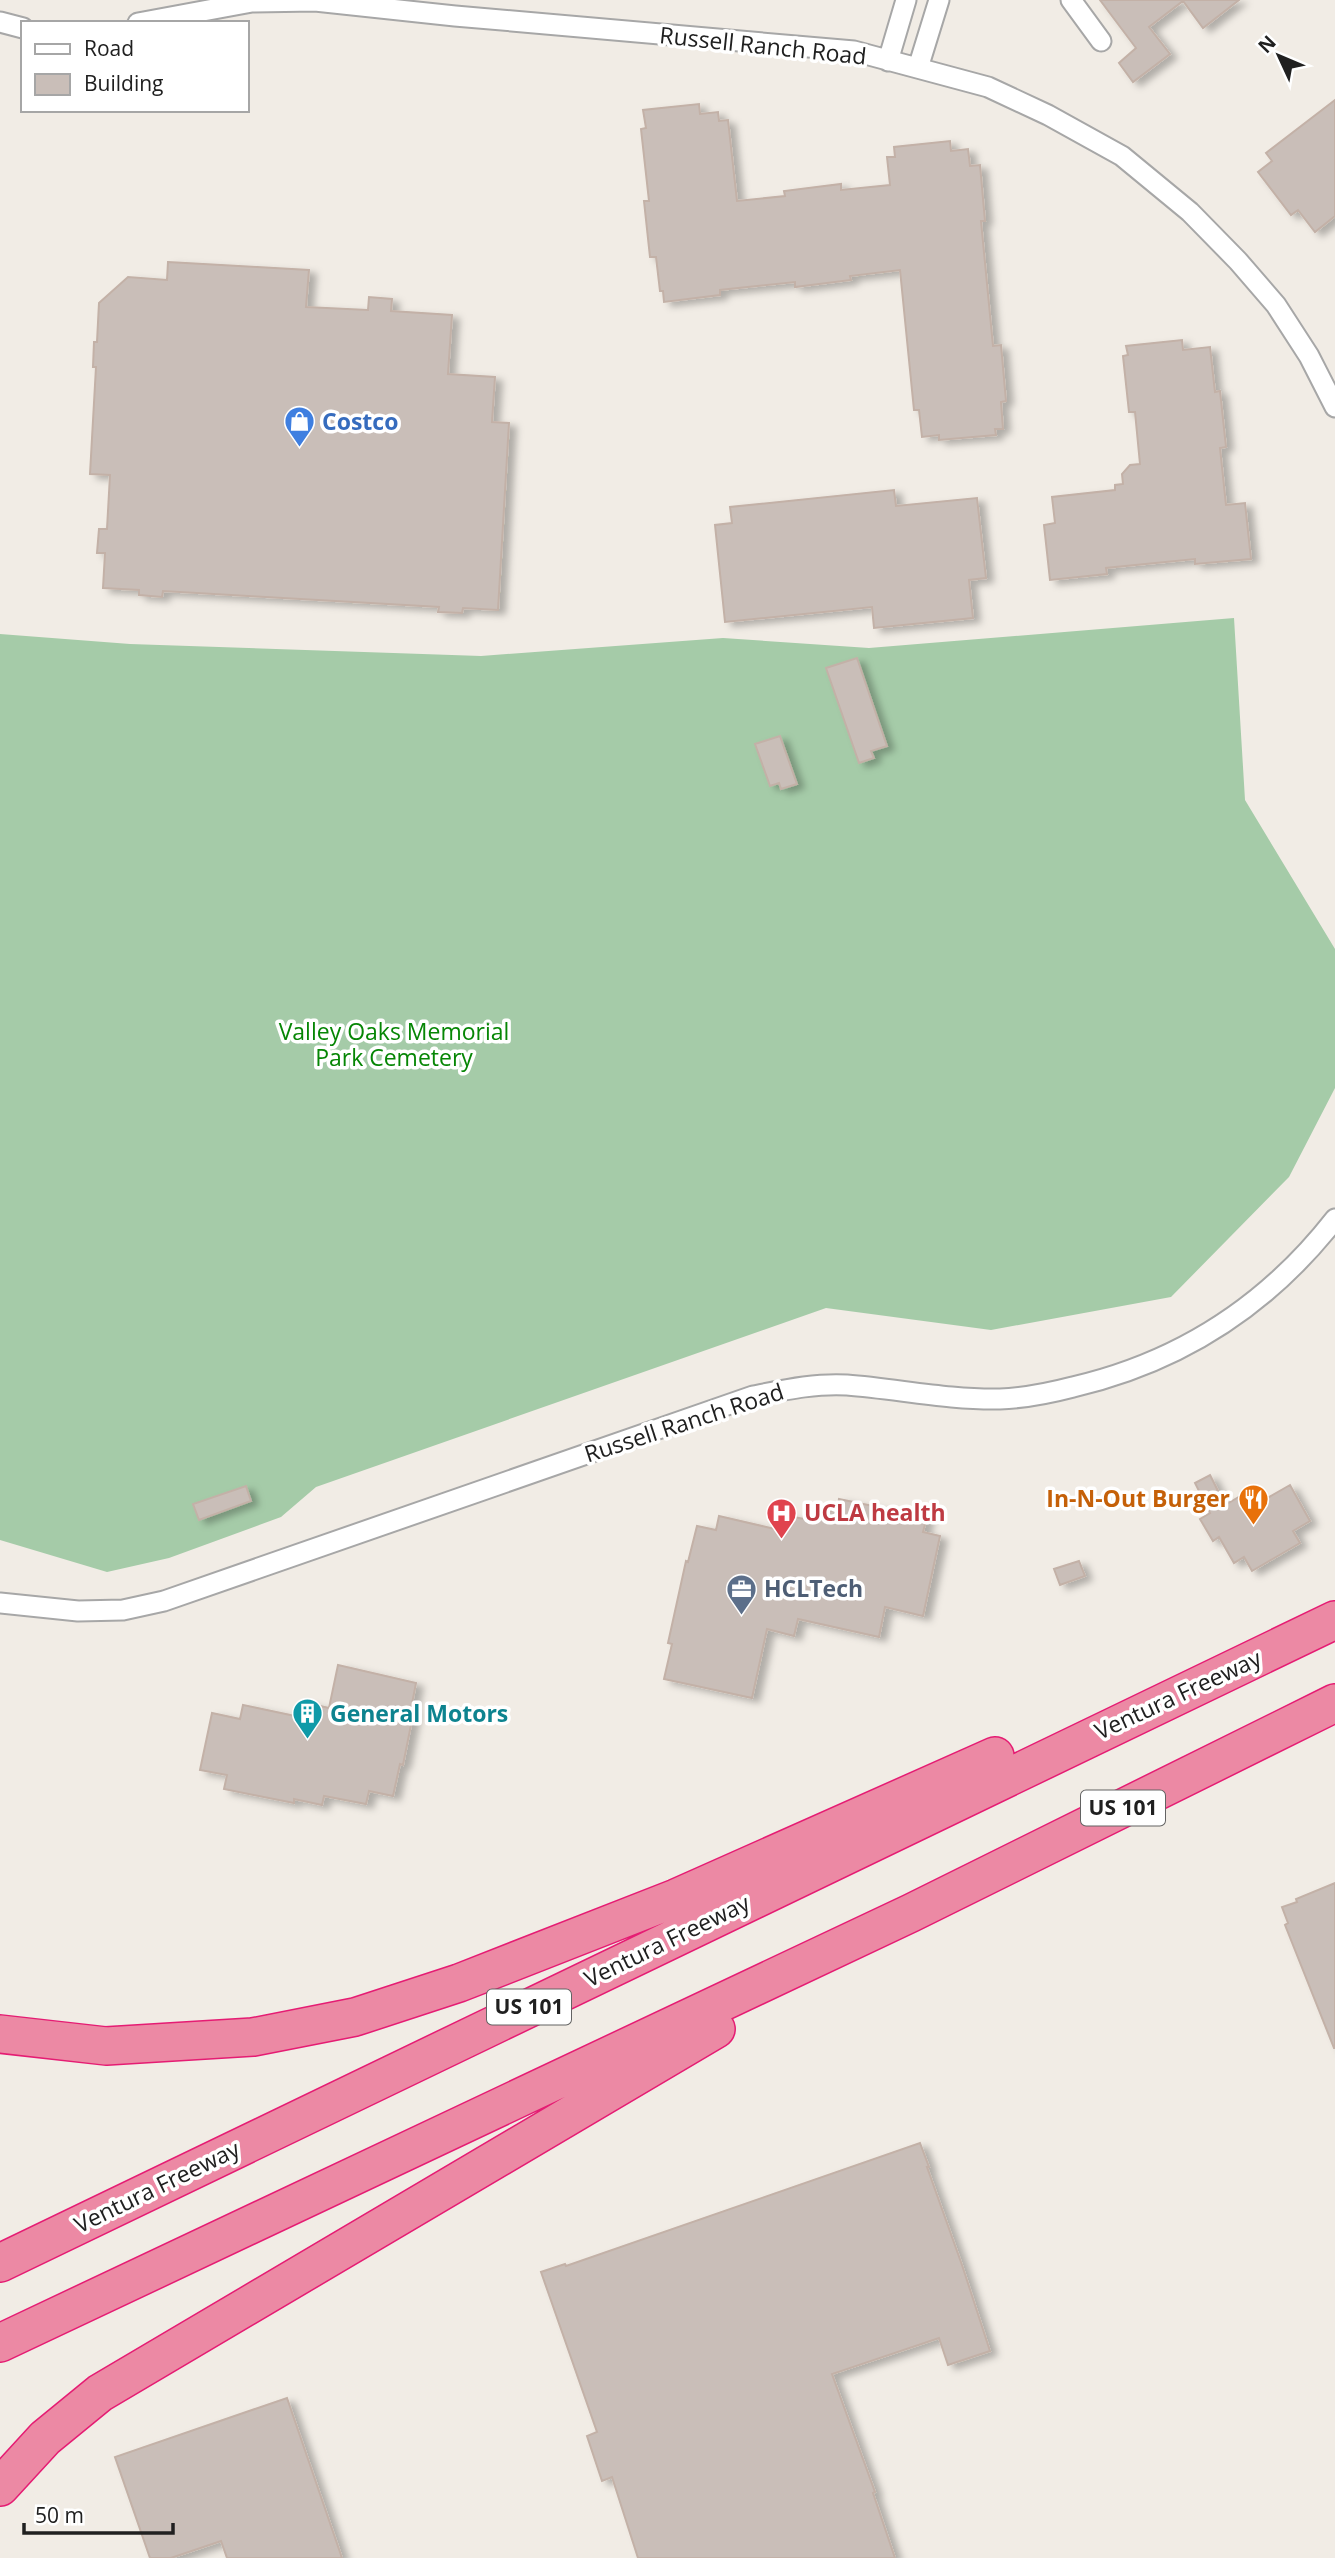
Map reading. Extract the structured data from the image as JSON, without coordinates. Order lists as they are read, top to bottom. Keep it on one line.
{"streets":{"highway":["Ventura Freeway","US 101"],"street":["Russell Ranch Road"]},"parks":["Valley Oaks Memorial Park Cemetery"],"places":{"shop":["Costco"],"restaurant":["In-N-Out Burger"],"hospital":["UCLA health"],"office":["HCLTech"],"building":["General Motors"]},"legend":["Road","Building"],"scale_bar":"50 m","north":"top left"}
